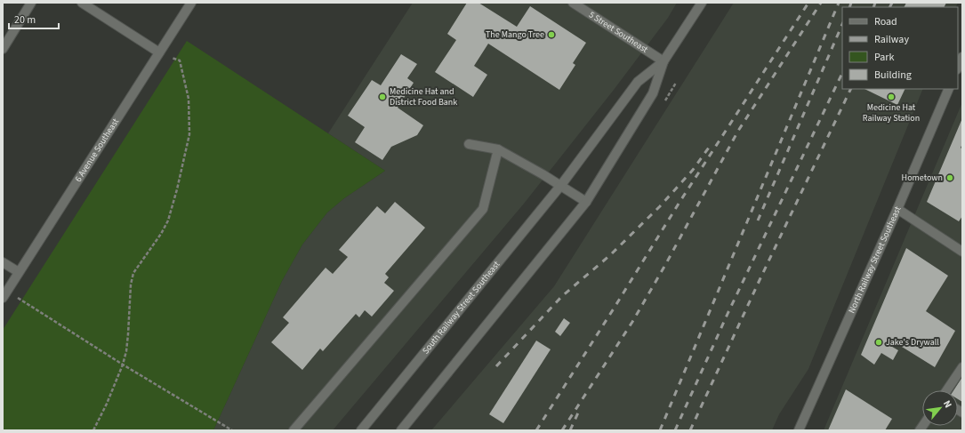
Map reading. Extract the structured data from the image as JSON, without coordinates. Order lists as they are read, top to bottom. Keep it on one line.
{"streets":{"street":["5 Street Southeast","6 Avenue Southeast","North Railway Street Southeast","South Railway Street Southeast"]},"crossings":[["5 Street Southeast","South Railway Street Southeast"]],"places":["The Mango Tree","Medicine Hat and District Food Bank","Medicine Hat Railway Station","Hometown","Jake's Drywall"],"legend":["Road","Railway","Park","Building"],"scale_bar":"20 m","north":"top right"}
